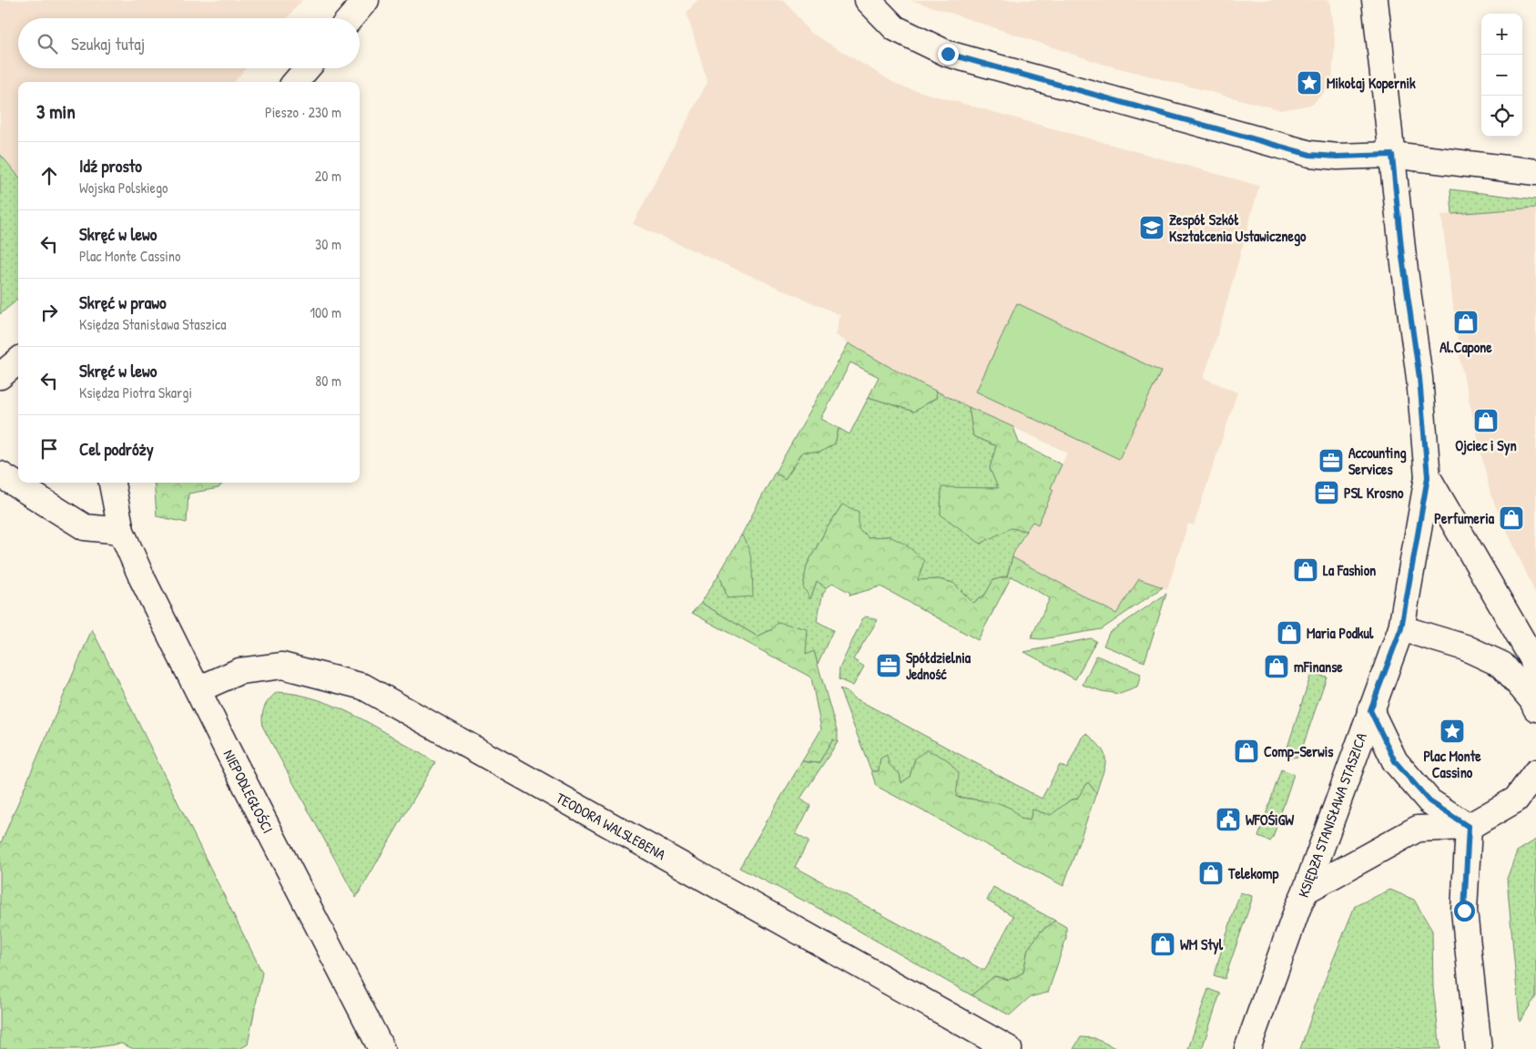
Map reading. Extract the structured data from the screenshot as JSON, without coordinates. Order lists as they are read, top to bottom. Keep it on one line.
{"streets":{"street":["NIEPODLEGŁOŚCI","KSIĘDZA STANISŁAWA STASZICA","TEODORA WALSLEBENA"]},"crossings":[["NIEPODLEGŁOŚCI","TEODORA WALSLEBENA"]],"places":{"place":["Mikołaj Kopernik","Plac Monte Cassino"],"school or university":["Zespół Szkół Kształcenia Ustawicznego"],"shop":["Al.Capone","Ojciec i Syn","Perfumeria","La Fashion","Maria Podkul","mFinanse","Comp-Serwis","Telekomp","WM Styl"],"office":["Accounting Services","PSL Krosno","Spółdzielnia Jedność"],"public building":["WFOŚiGW"]},"page":{"map_buttons":["+","−"],"search":"Szukaj tutaj","heading":["3 min","Pieszo · 230 m"],"list":[["Idź prosto","Wojska Polskiego","20 m"],["Skręć w lewo","Plac Monte Cassino","30 m"],["Skręć w prawo","Księdza Stanisława Staszica","100 m"],["Skręć w lewo","Księdza Piotra Skargi","80 m"],"Cel podróży"]}}
